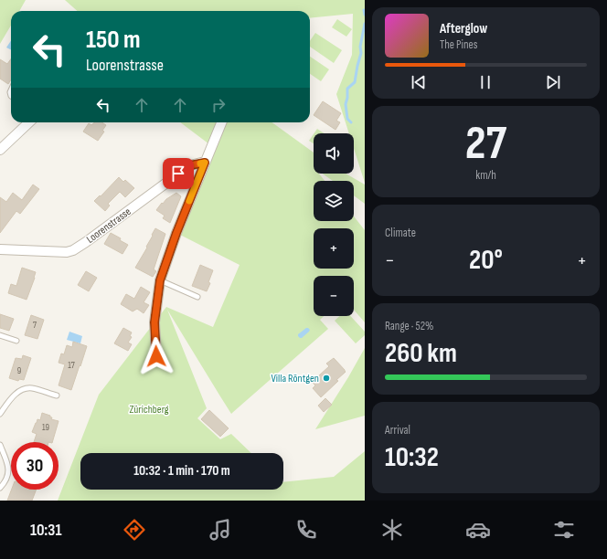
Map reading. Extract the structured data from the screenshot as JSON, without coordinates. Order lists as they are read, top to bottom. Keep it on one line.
{"streets":{"street":["Loorenstrasse"]},"parks":["Zürichberg"],"places":["Villa Röntgen"],"house_numbers":["7","17","9","19"],"page":{"turn":["150 m","Loorenstrasse"],"song":["Afterglow","The Pines"],"tile":[["27","km/h"],"Climate",["Range · 52%","260 km"],["Arrival","10:32"]],"map_buttons":["+","−"],"heat":["−","20°","+"],"limit":"30","trip":"10:32 · 1 min · 170 m","tabs":"10:31"}}
